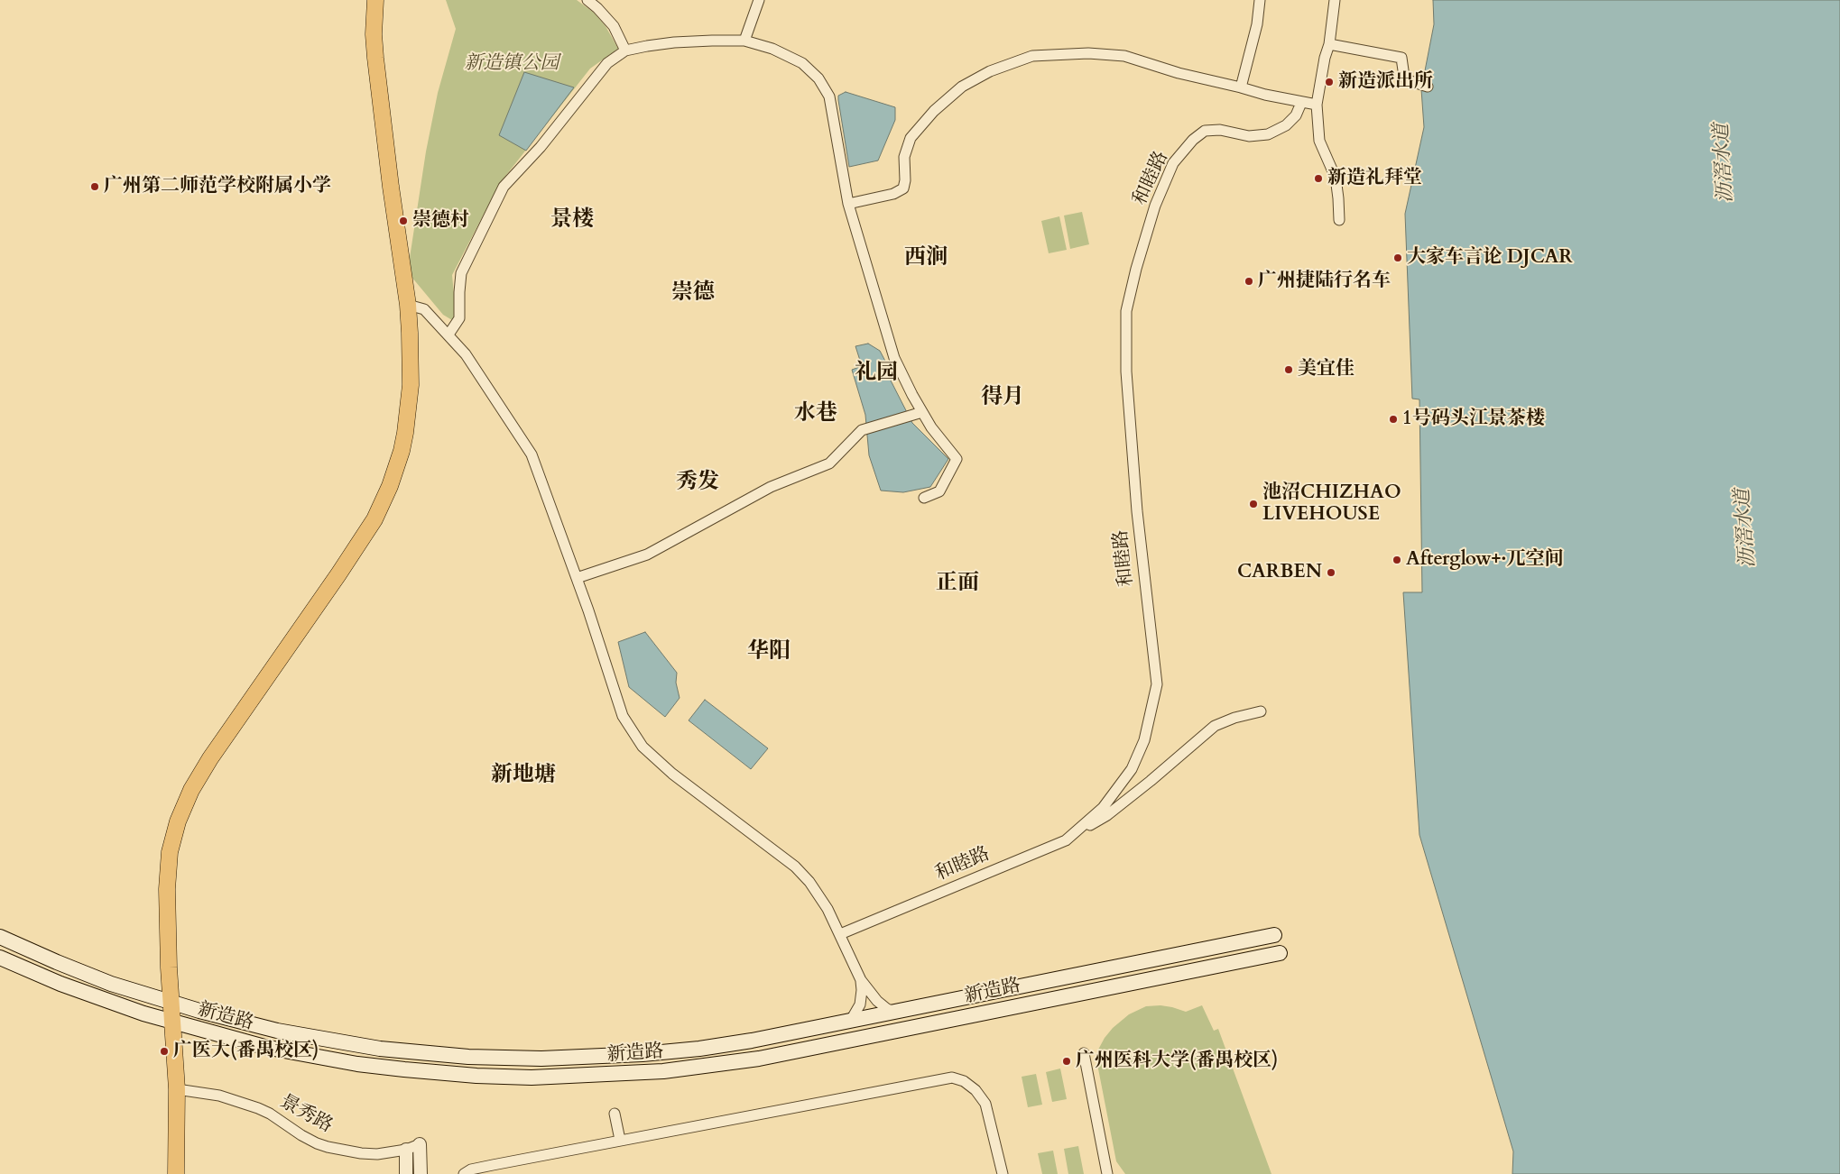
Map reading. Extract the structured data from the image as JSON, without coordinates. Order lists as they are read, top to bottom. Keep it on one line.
{"streets":{"main road":["新造路"],"street":["和睦路","景秀路"]},"districts":["景楼","西涧","崇德","礼园","得月","水巷","秀发","正面","华阳","新地塘"],"water":["沥滘水道"],"parks":["新造镇公园"],"places":["新造派出所","新造礼拜堂","广州第二师范学校附属小学","崇德村","大家车言论 DJCAR","广州捷陆行名车","美宜佳","1号码头江景茶楼","池沼CHIZHAO LIVEHOUSE","Afterglow+·兀空间","CARBEN","广医大(番禺校区)","广州医科大学(番禺校区)"]}
